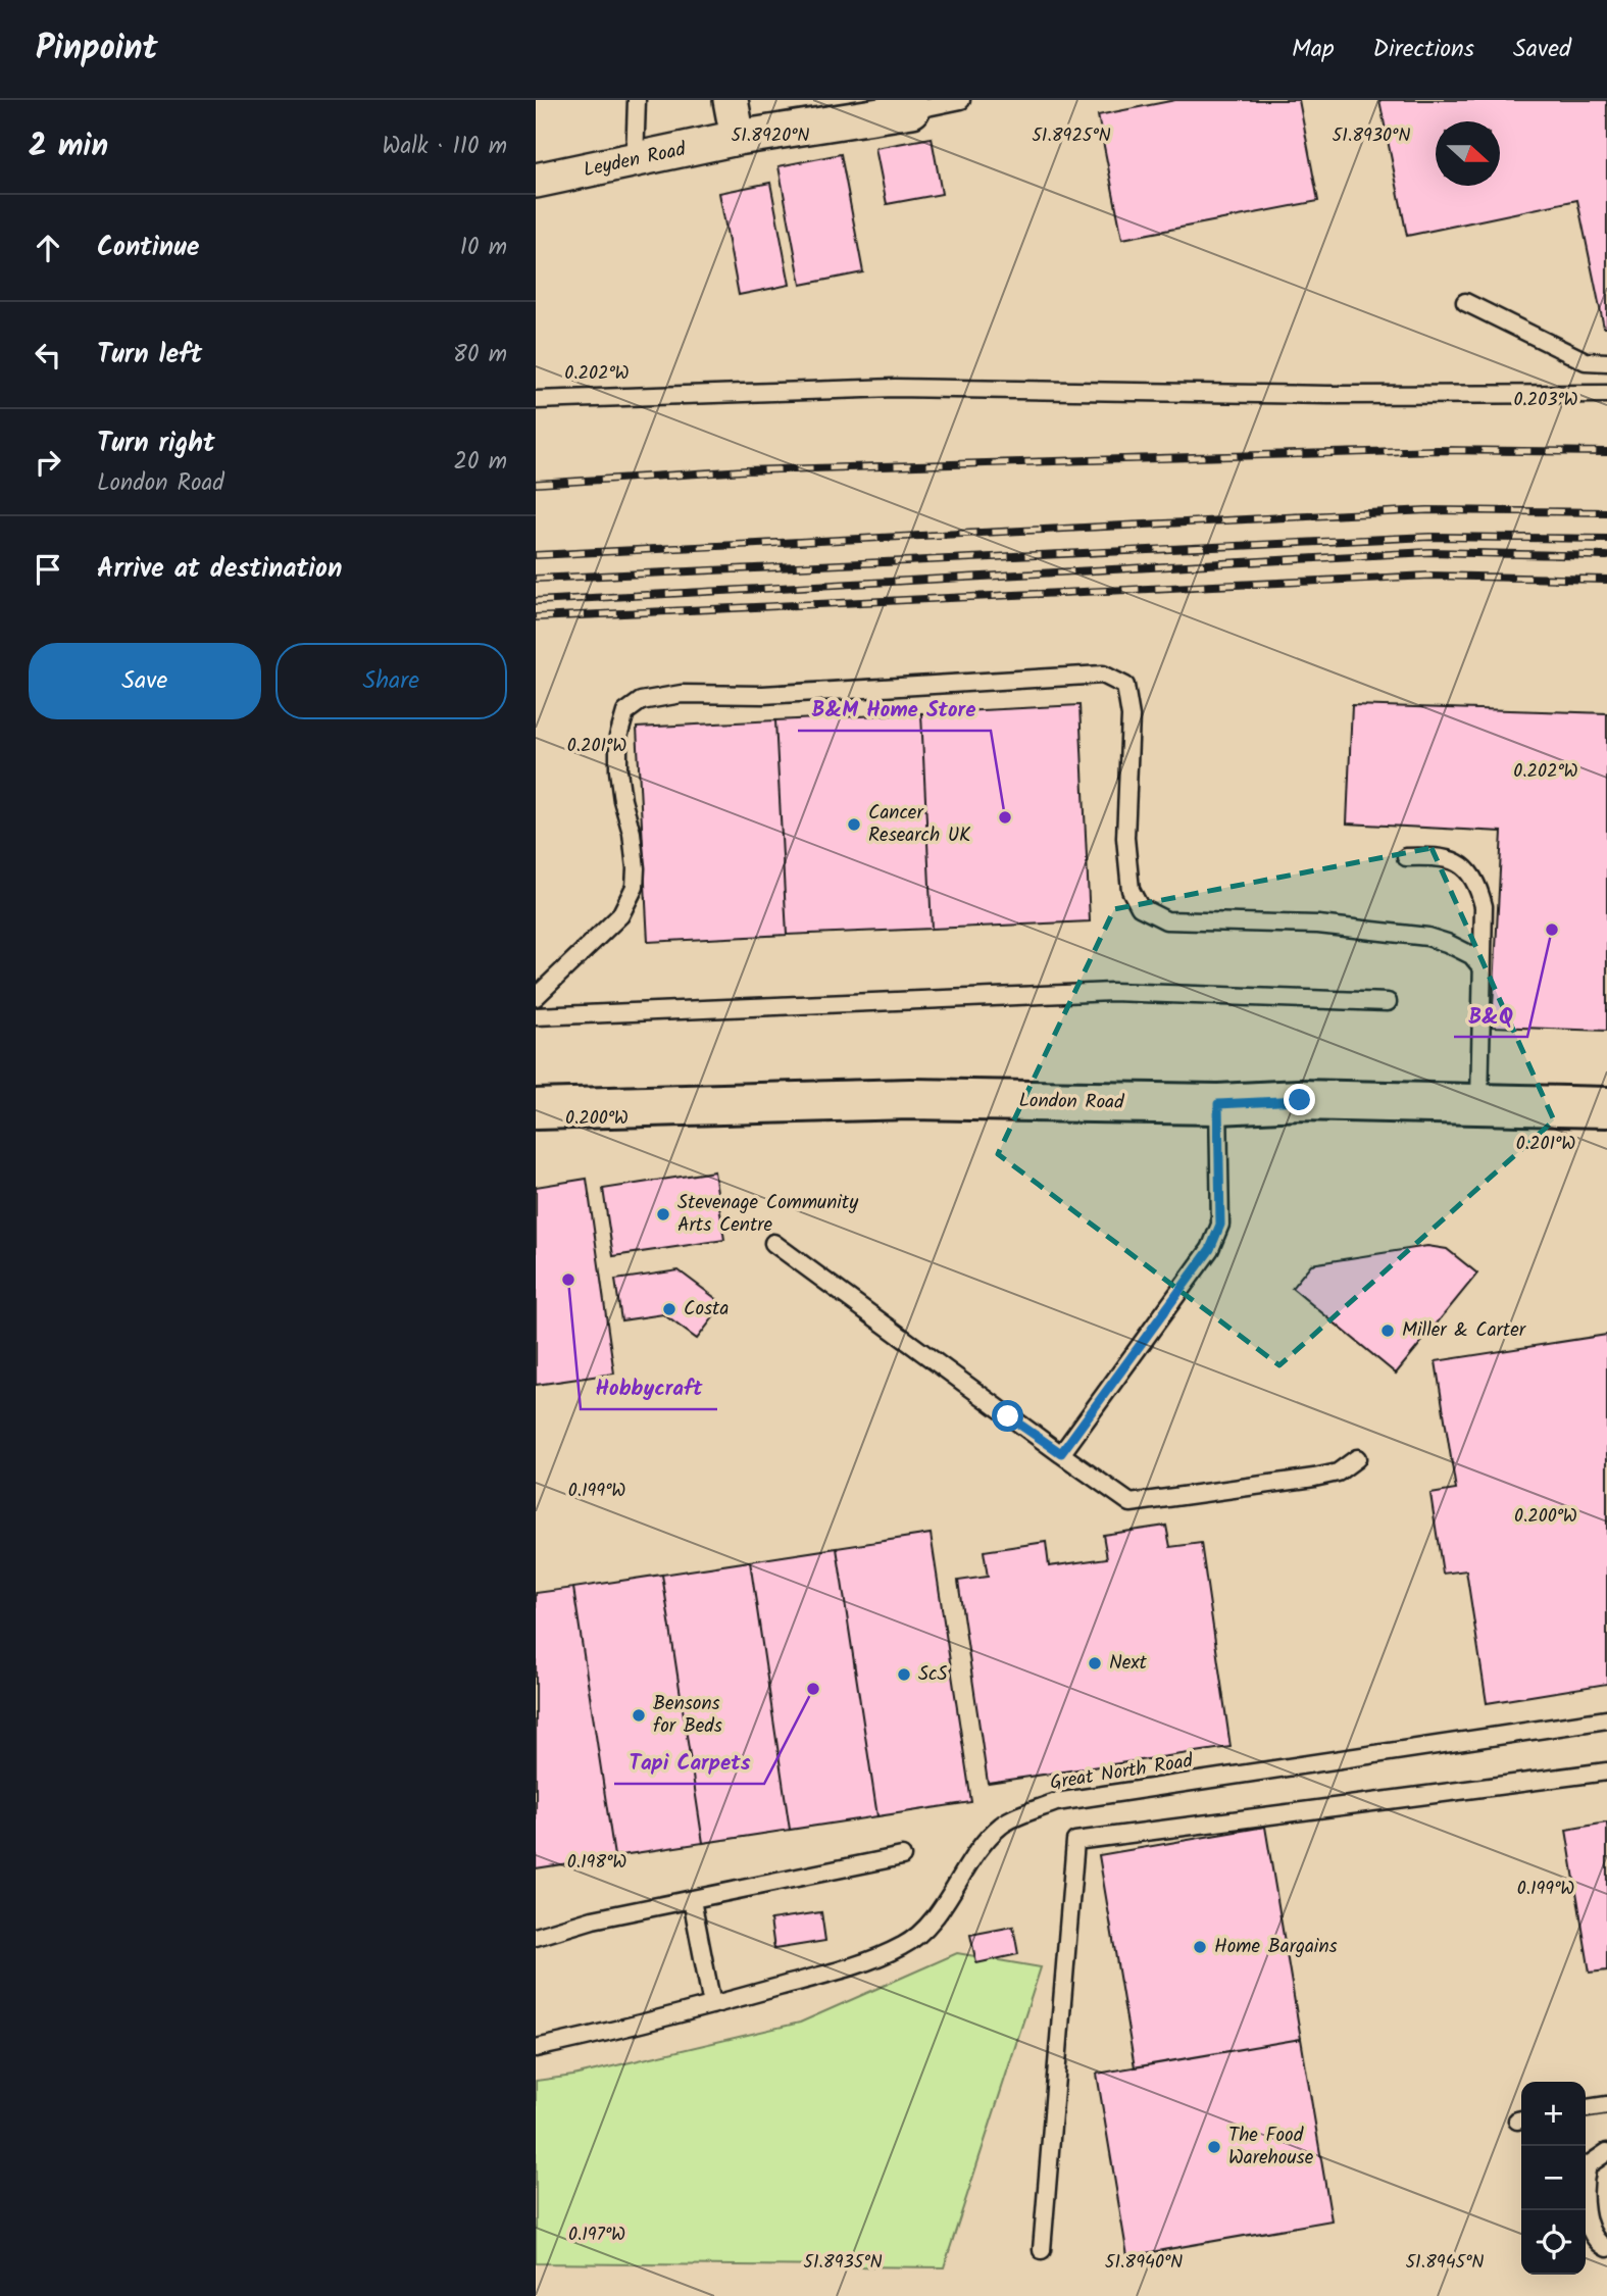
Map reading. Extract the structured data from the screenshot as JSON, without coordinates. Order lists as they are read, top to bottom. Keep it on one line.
{"streets":{"main road":["London Road"],"street":["Leyden Road"],"lane":["Great North Road"]},"places":["B&M Home Store","Cancer Research UK","B&Q","Stevenage Community Arts Centre","Hobbycraft","Costa","Miller & Carter","Next","ScS","Tapi Carpets","Bensons for Beds","Home Bargains","The Food Warehouse"],"north":"right","page":{"header":"Pinpoint","nav":["Map","Directions","Saved"],"heading":["2 min","Walk · 110 m"],"list":[["Continue","10 m"],["Turn left","80 m"],["Turn right","London Road","20 m"],"Arrive at destination"],"buttons":["Save","Share"],"map_buttons":["+","−"]},"coordinates":["51.8920°N","51.8925°N","51.8930°N","0.202°W","0.203°W","0.201°W","0.200°W","0.199°W","0.198°W","0.197°W","51.8935°N","51.8940°N","51.8945°N"]}
